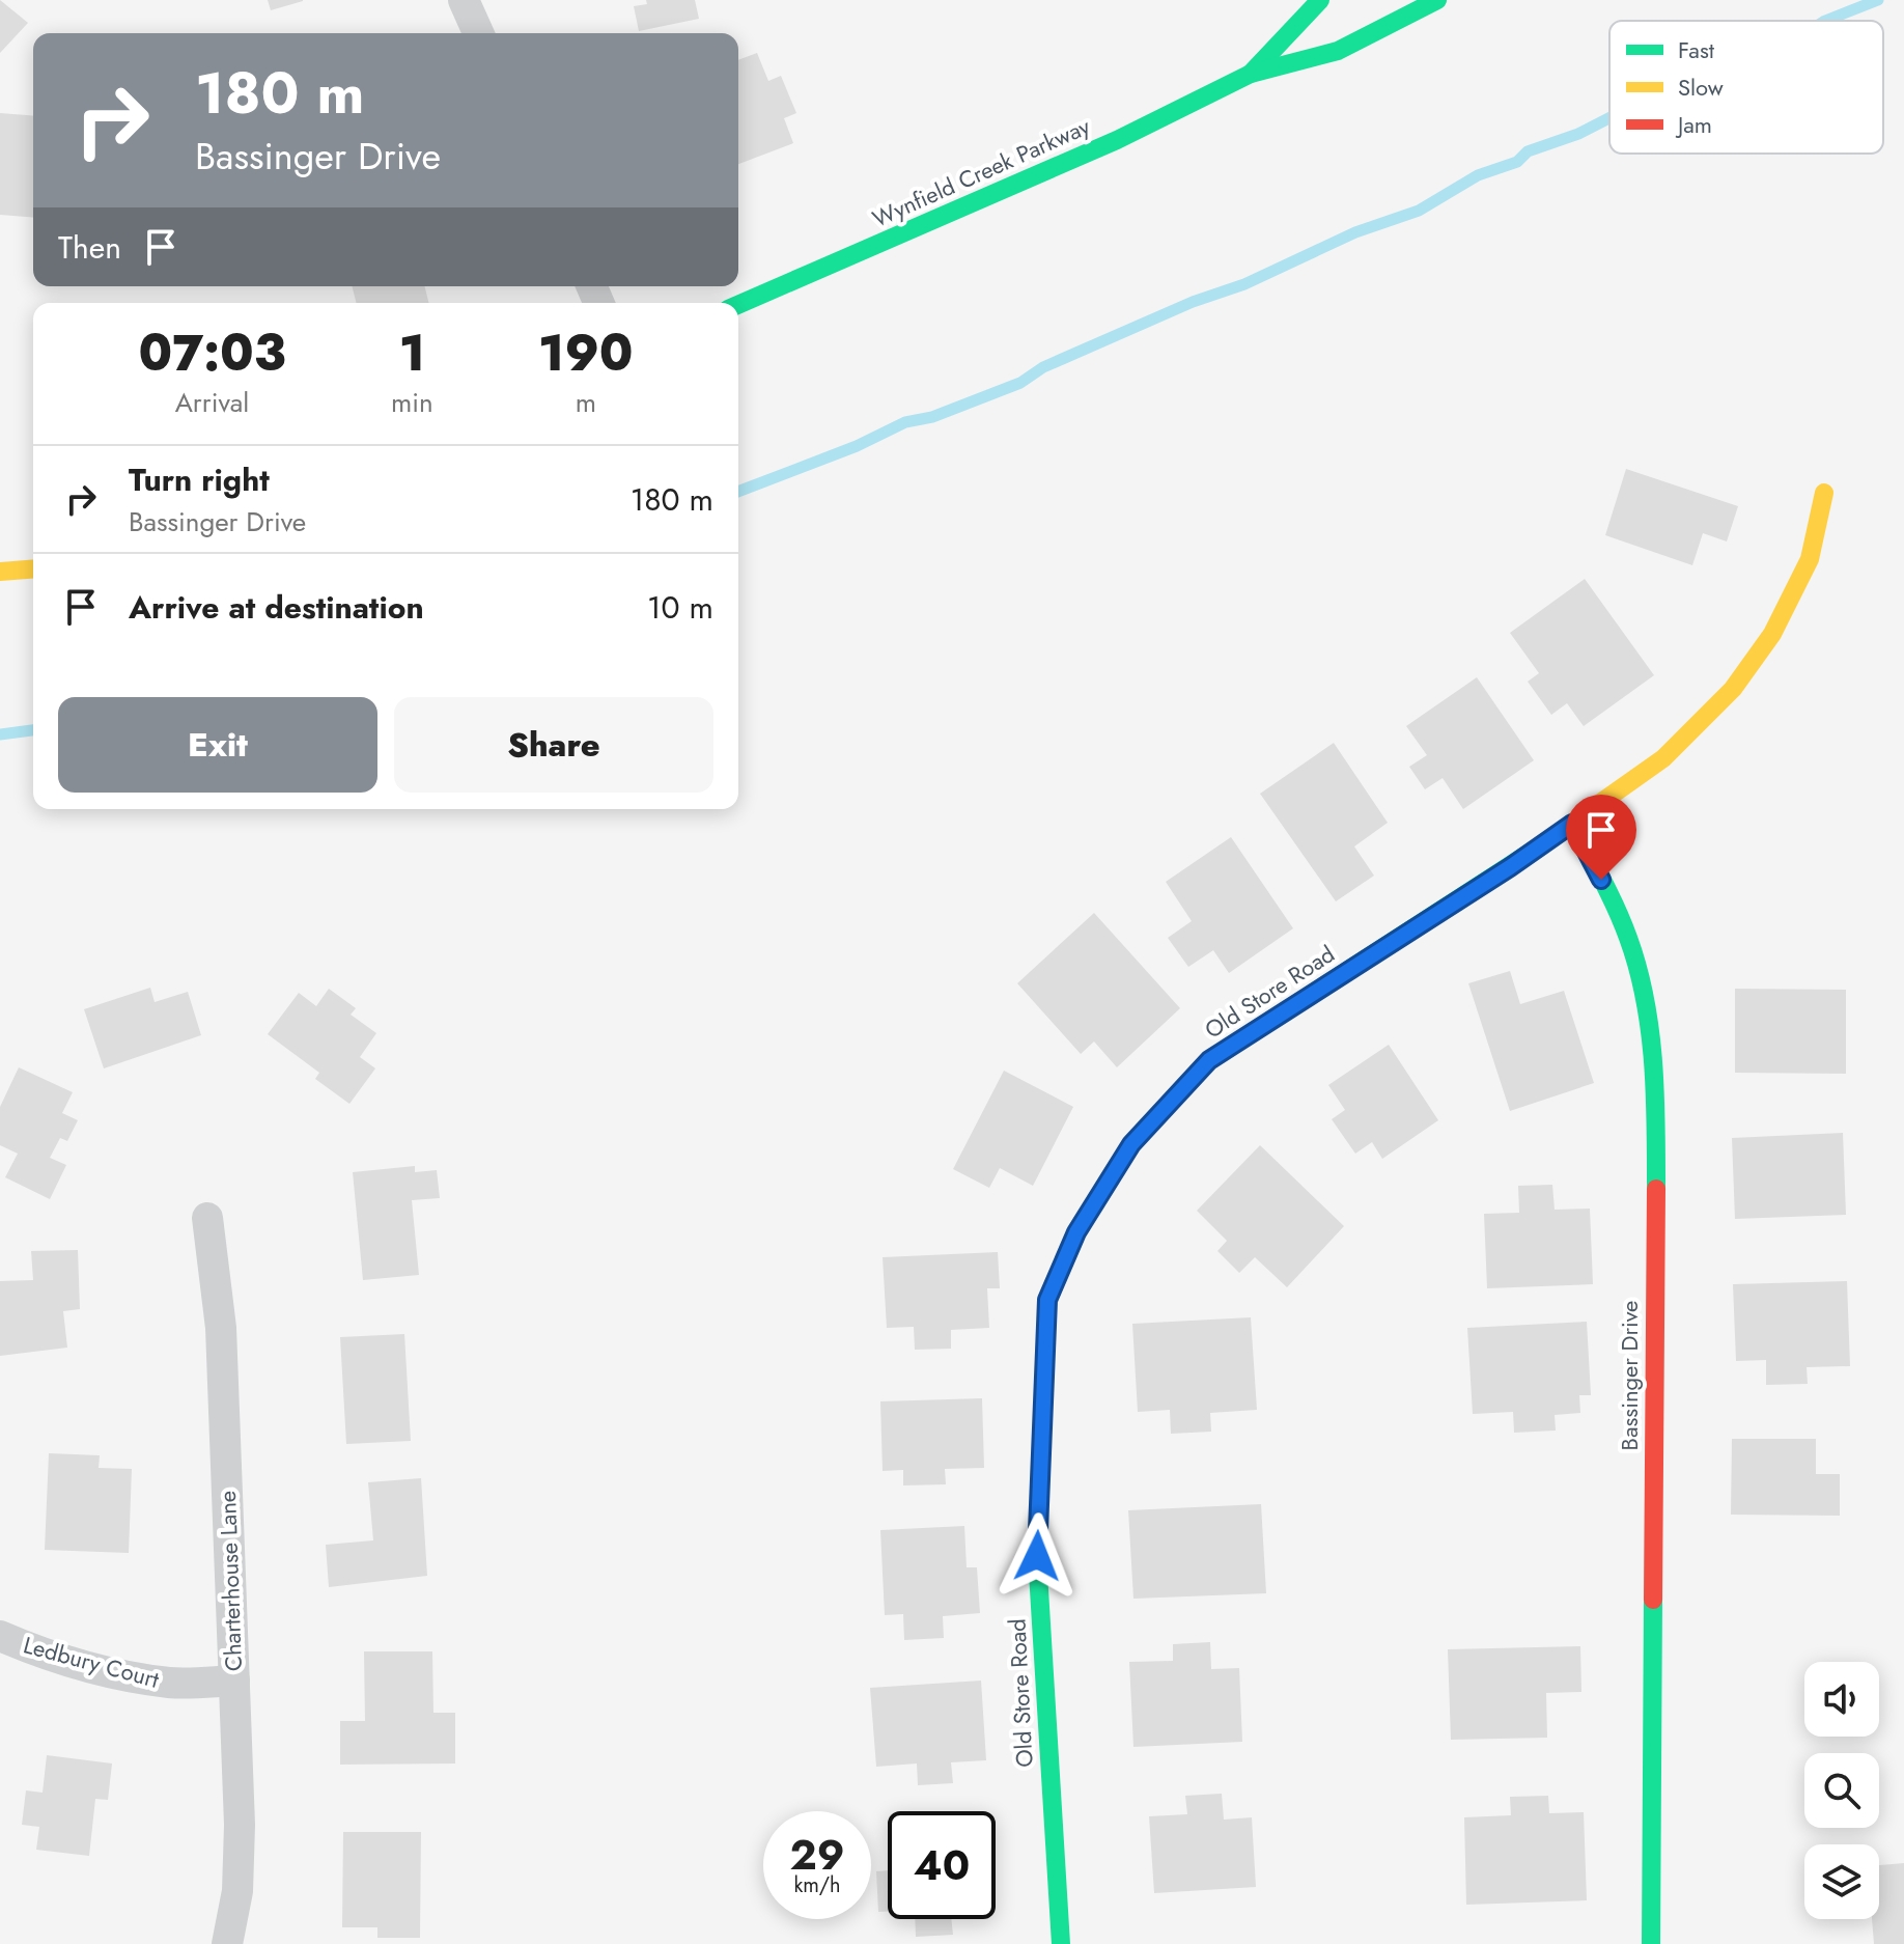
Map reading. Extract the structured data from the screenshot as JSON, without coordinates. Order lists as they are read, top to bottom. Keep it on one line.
{"streets":{"street":["Wynfield Creek Parkway","Old Store Road","Bassinger Drive","Charterhouse Lane","Ledbury Court"]},"crossings":[["Old Store Road","Bassinger Drive"],["Charterhouse Lane","Ledbury Court"]],"legend":["Fast","Slow","Jam"],"page":{"turn":["180 m","Bassinger Drive"],"then":"Then","eta":["07:03","Arrival","1","min","190","m"],"list":[{"name":"Turn right","note":"Bassinger Drive","value":"180 m"},{"name":"Arrive at destination","value":"10 m"}],"buttons":["Exit","Share"],"speed":"29 km/h","limit":"40"}}
